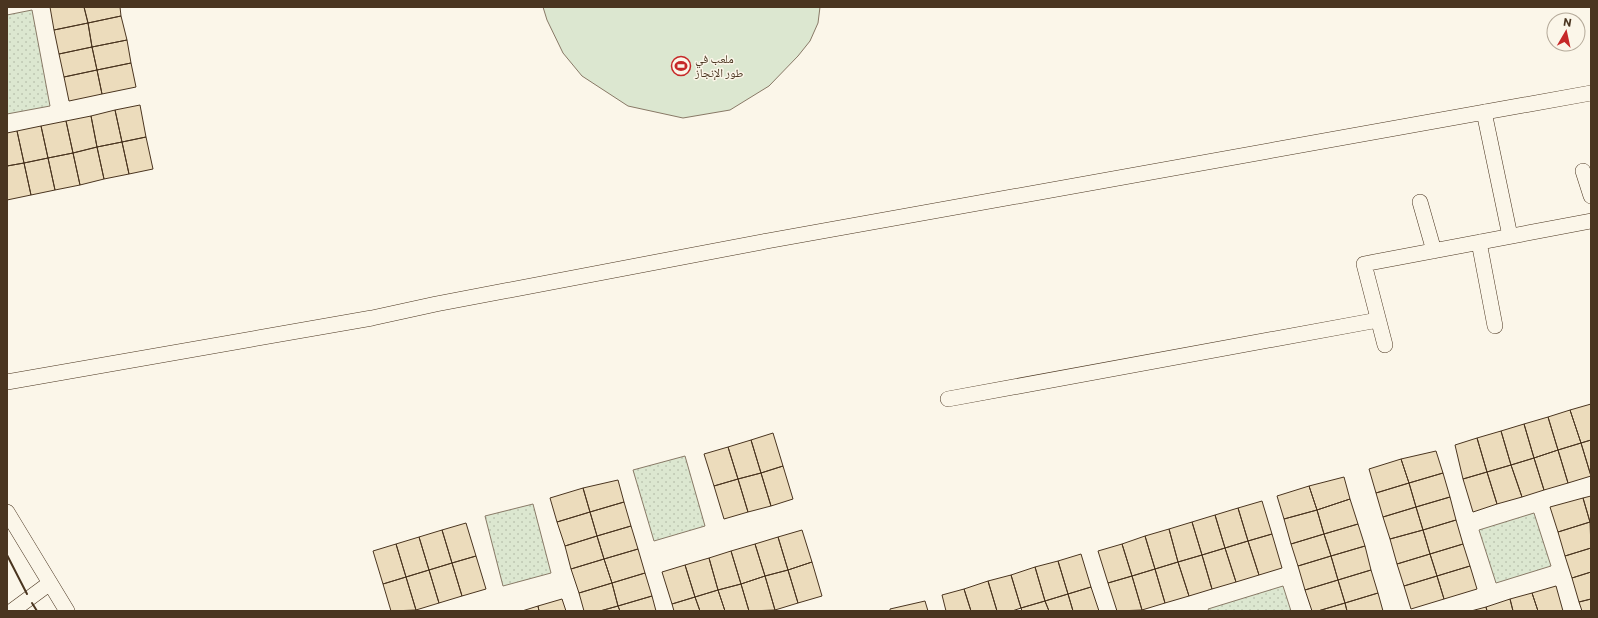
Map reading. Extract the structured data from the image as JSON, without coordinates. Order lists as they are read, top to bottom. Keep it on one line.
{"places":{"sports":["ملعب في طور الإنجاز"]},"north":"top"}
